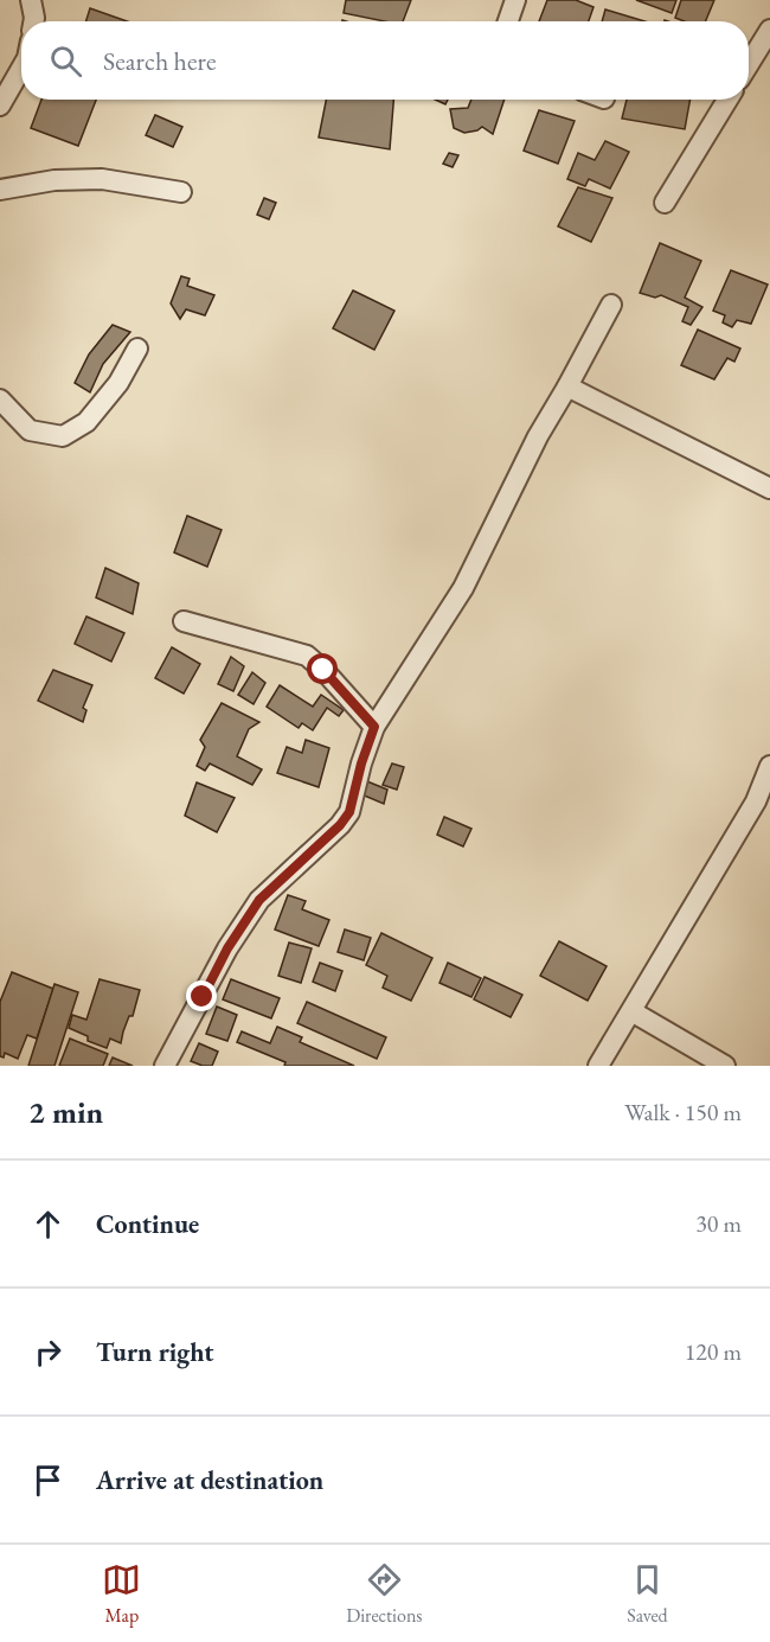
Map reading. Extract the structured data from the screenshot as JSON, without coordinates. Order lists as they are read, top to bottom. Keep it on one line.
{"page":{"search":"Search here","heading":["2 min","Walk · 150 m"],"list":[["Continue","30 m"],["Turn right","120 m"],"Arrive at destination"],"nav":["Map","Directions","Saved"]}}
